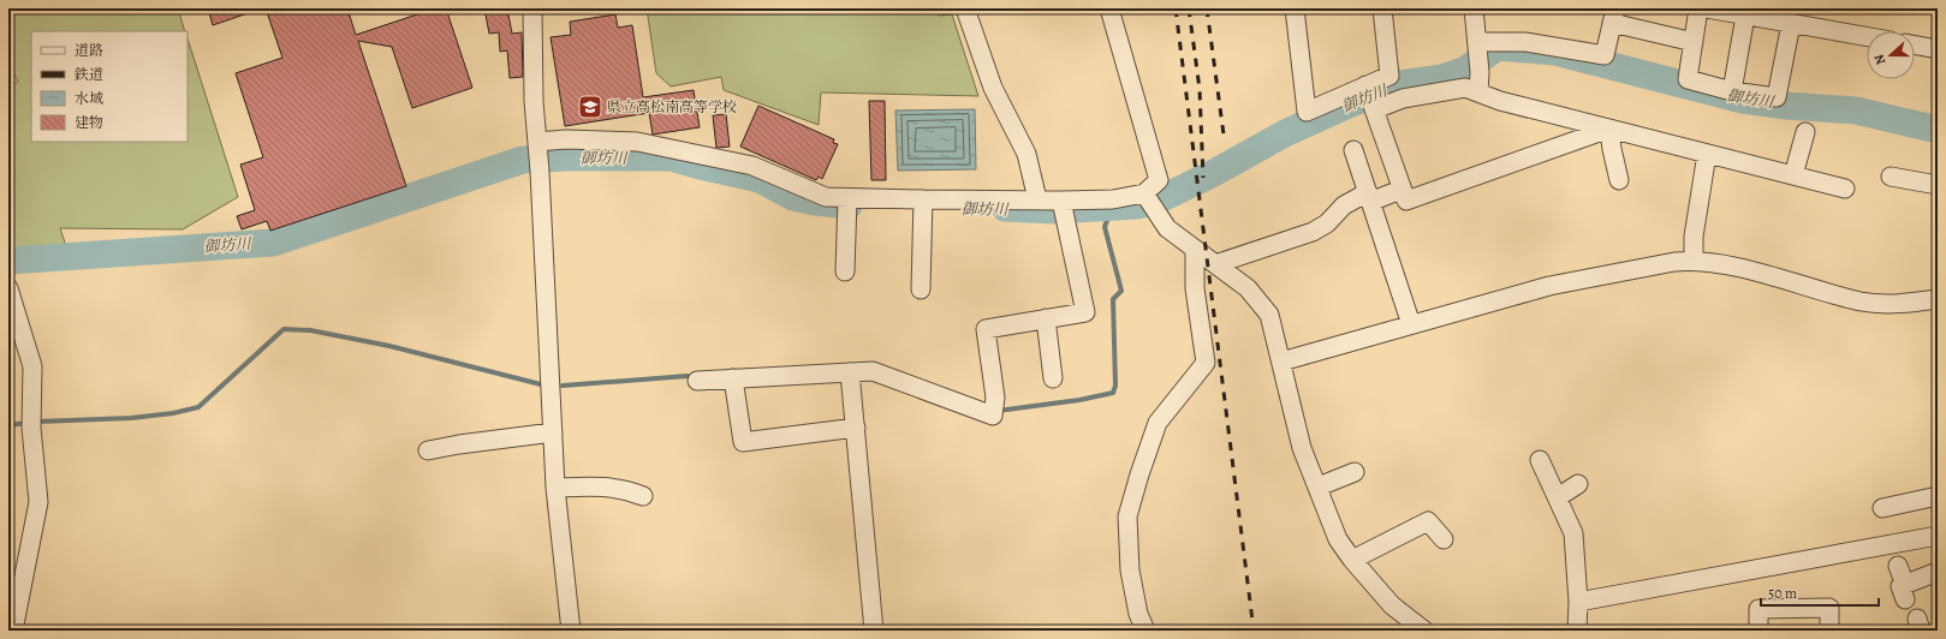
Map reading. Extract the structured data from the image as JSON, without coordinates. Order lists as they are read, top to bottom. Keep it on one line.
{"water":["御坊川"],"places":{"school or university":["県立高松南高等学校"]},"legend":["道路","鉄道","水域","建物"],"scale_bar":"50 m","north":"left"}
